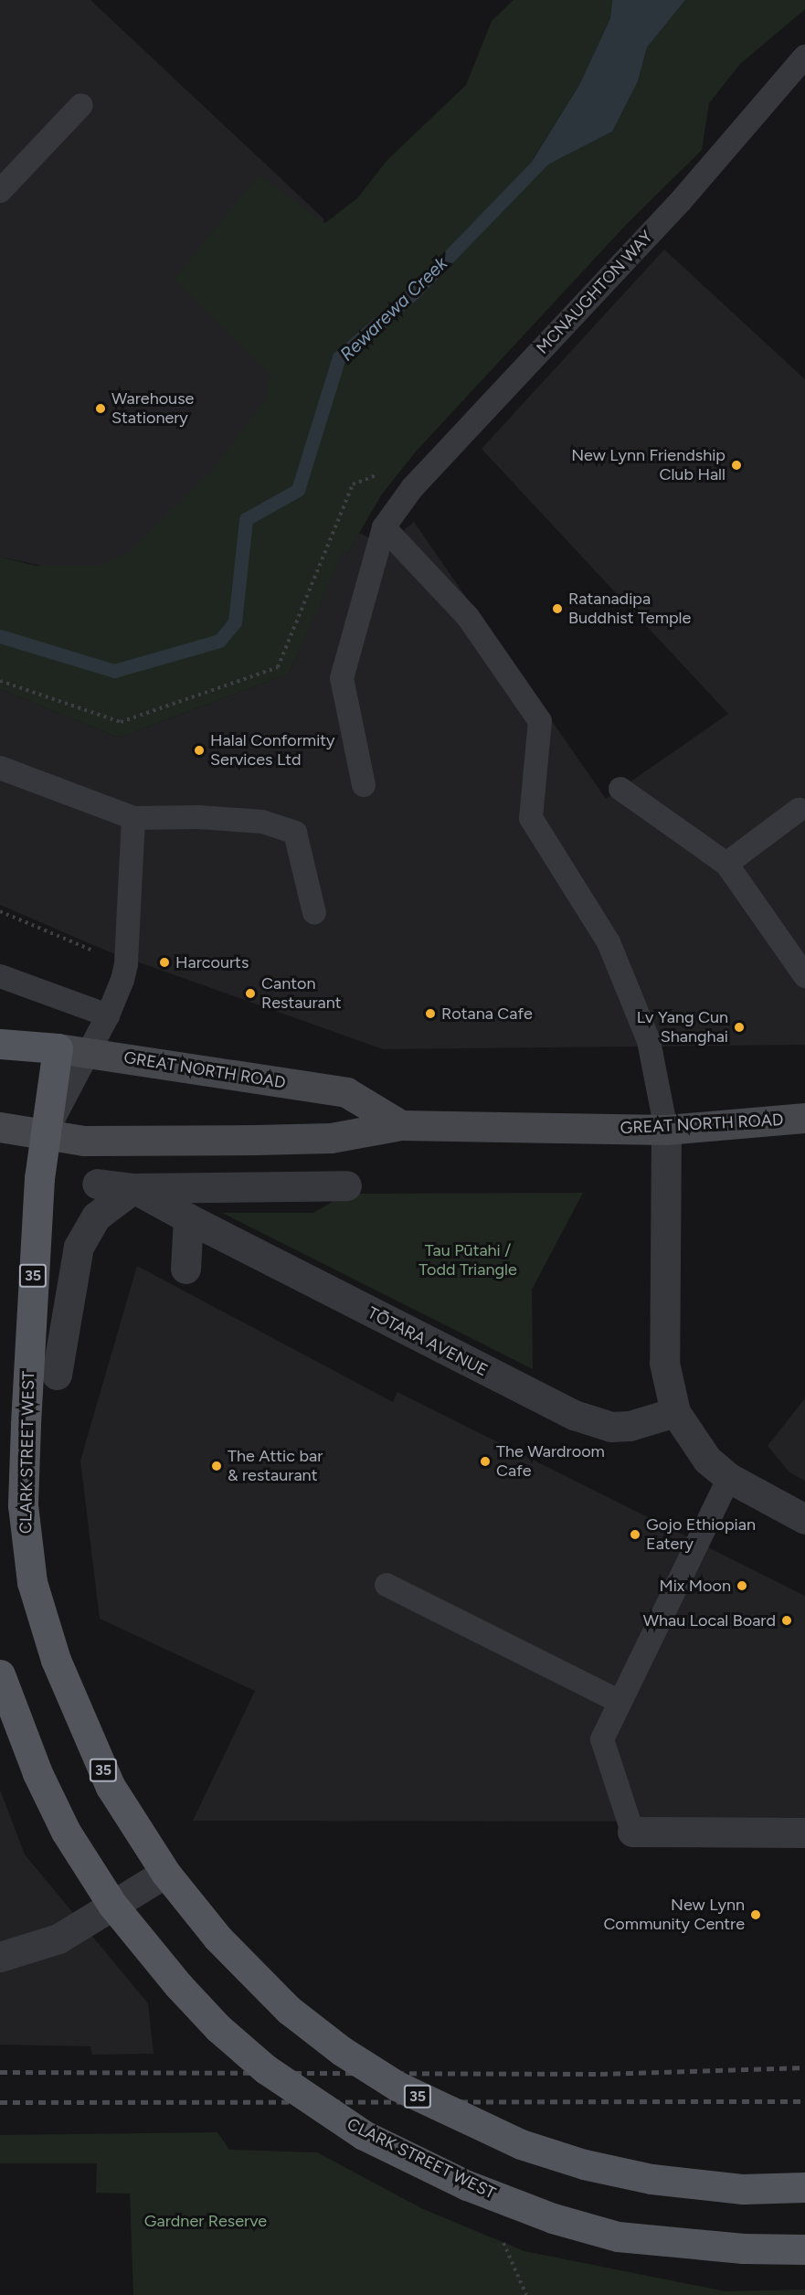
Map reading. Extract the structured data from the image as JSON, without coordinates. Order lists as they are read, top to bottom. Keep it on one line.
{"streets":{"main road":["GREAT NORTH ROAD","35","CLARK STREET WEST"],"street":["TŌTARA AVENUE"],"lane":["MCNAUGHTON WAY"]},"crossings":[["GREAT NORTH ROAD","CLARK STREET WEST"]],"water":["Rewarewa Creek"],"parks":["Tau Pūtahi / Todd Triangle","Gardner Reserve"],"places":["Warehouse Stationery","New Lynn Friendship Club Hall","Ratanadipa Buddhist Temple","Halal Conformity Services Ltd","Harcourts","Canton Restaurant","Rotana Cafe","Lv Yang Cun Shanghai","The Wardroom Cafe","The Attic bar & restaurant","Gojo Ethiopian Eatery","Mix Moon","Whau Local Board","New Lynn Community Centre"]}
